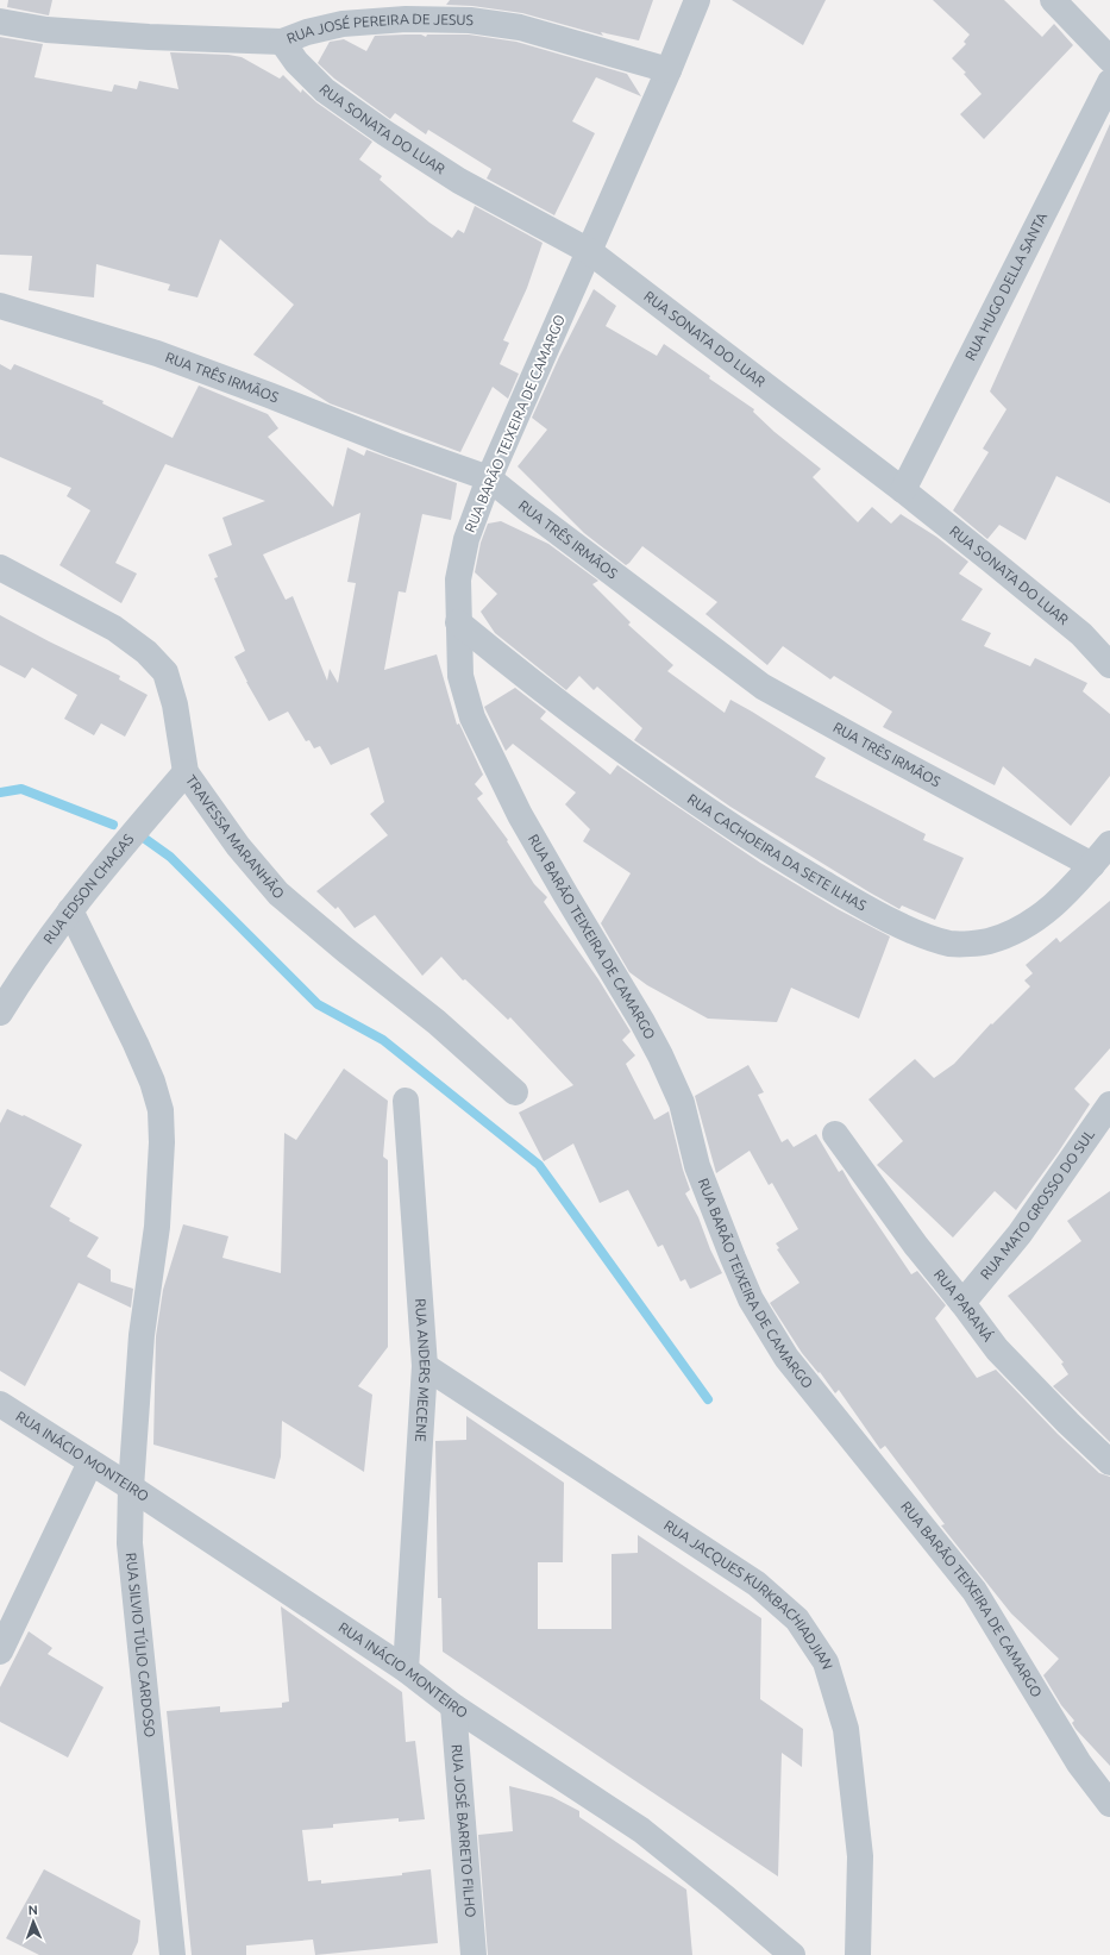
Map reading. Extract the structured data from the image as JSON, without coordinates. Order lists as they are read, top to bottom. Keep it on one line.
{"streets":{"street":["RUA JOSÉ PEREIRA DE JESUS","RUA SONATA DO LUAR","RUA HUGO DELLA SANTA","RUA TRÊS IRMÃOS","RUA BARÃO TEIXEIRA DE CAMARGO","TRAVESSA MARANHÃO","RUA CACHOEIRA DA SETE ILHAS","RUA EDSON CHAGAS","RUA MATO GROSSO DO SUL","RUA PARANÁ","RUA ANDERS MECENE","RUA INÁCIO MONTEIRO","RUA JACQUES KURKBACHIADJIAN","RUA SILVIO TÚLIO CARDOSO","RUA JOSÉ BARRETO FILHO"]},"crossings":[["RUA JOSÉ PEREIRA DE JESUS","RUA SONATA DO LUAR"],["RUA JOSÉ PEREIRA DE JESUS","RUA BARÃO TEIXEIRA DE CAMARGO"],["RUA SONATA DO LUAR","RUA HUGO DELLA SANTA"],["RUA SONATA DO LUAR","RUA BARÃO TEIXEIRA DE CAMARGO"],["RUA TRÊS IRMÃOS","RUA BARÃO TEIXEIRA DE CAMARGO"],["RUA TRÊS IRMÃOS","RUA CACHOEIRA DA SETE ILHAS"],["RUA BARÃO TEIXEIRA DE CAMARGO","RUA CACHOEIRA DA SETE ILHAS"],["TRAVESSA MARANHÃO","RUA EDSON CHAGAS"],["RUA EDSON CHAGAS","RUA SILVIO TÚLIO CARDOSO"],["RUA MATO GROSSO DO SUL","RUA PARANÁ"],["RUA ANDERS MECENE","RUA INÁCIO MONTEIRO"],["RUA ANDERS MECENE","RUA JACQUES KURKBACHIADJIAN"],["RUA INÁCIO MONTEIRO","RUA SILVIO TÚLIO CARDOSO"],["RUA INÁCIO MONTEIRO","RUA JOSÉ BARRETO FILHO"]],"north":"top"}
